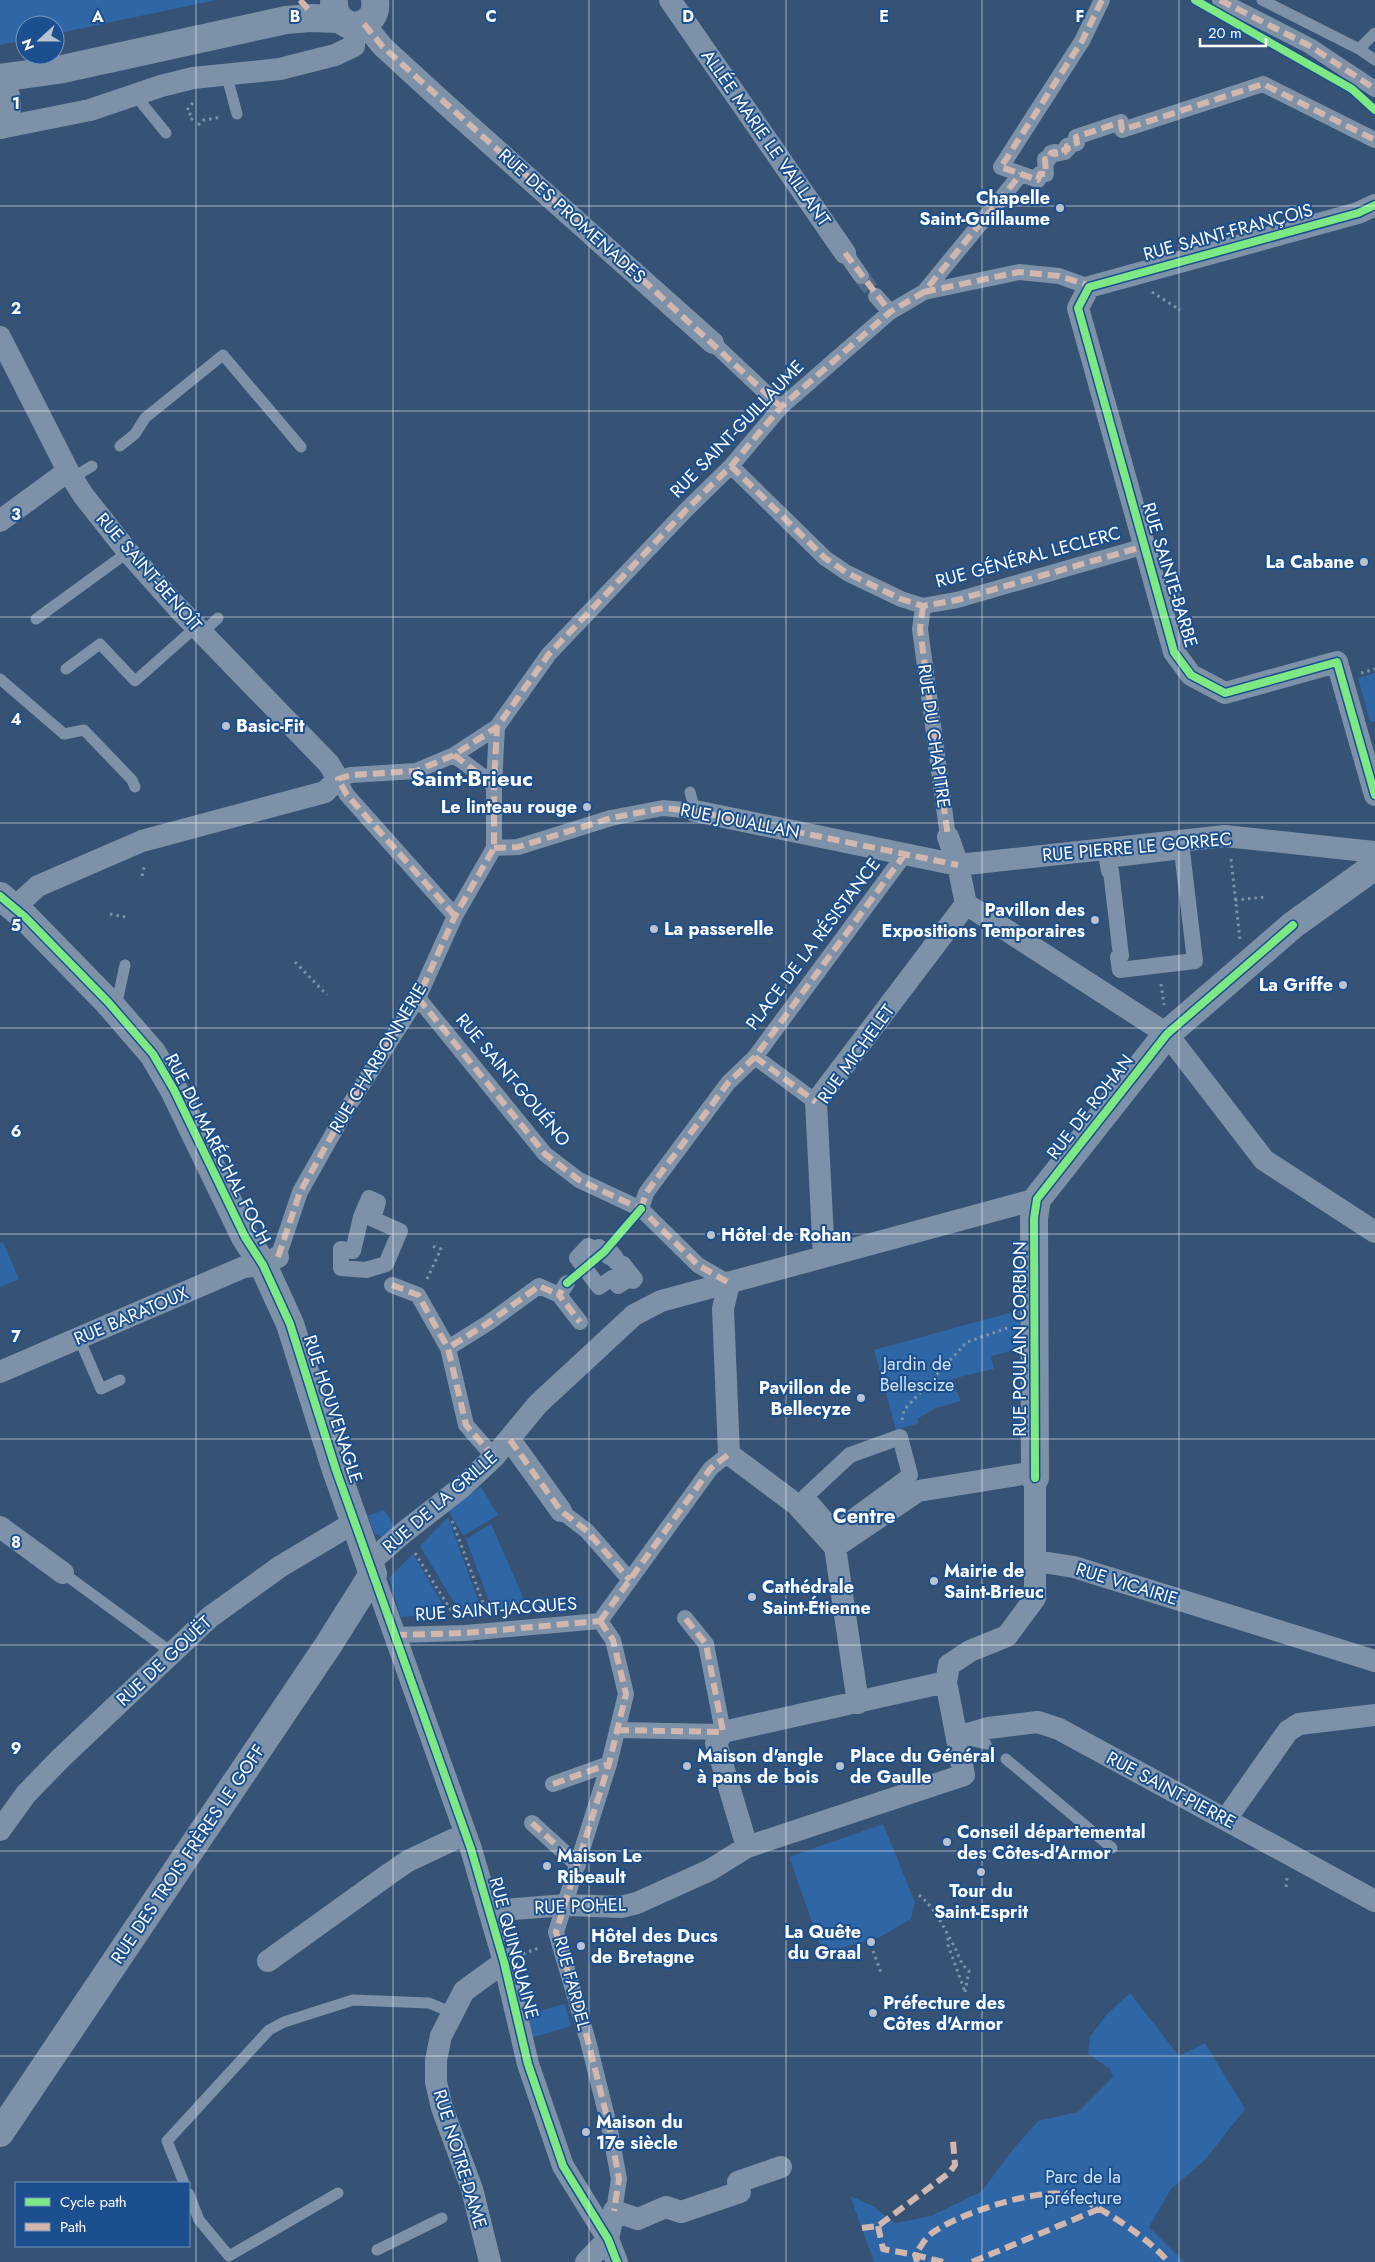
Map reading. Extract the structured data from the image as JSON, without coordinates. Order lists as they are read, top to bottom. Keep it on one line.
{"streets":{"street":["ALLÉE MARIE LE VAILLANT","RUE DES PROMENADES","RUE SAINT-FRANÇOIS","RUE SAINT-GUILLAUME","RUE GÉNÉRAL LECLERC","RUE SAINT-BENOÎT","RUE SAINTE-BARBE","RUE DU CHAPITRE","RUE JOUALLAN","RUE PIERRE LE GORREC","PLACE DE LA RÉSISTANCE","RUE MICHELET","RUE CHARBONNERIE","RUE SAINT-GOUÉNO","RUE DE ROHAN","RUE DU MARÉCHAL FOCH","RUE BARATOUX","RUE POULAIN CORBION","RUE HOUVENAGLE","RUE DE LA GRILLE","RUE VICAIRIE","RUE SAINT-JACQUES","RUE DE GOUËT","RUE SAINT-PIERRE","RUE DES TROIS FRÈRES LE GOFF","RUE POHEL","RUE QUINQUAINE","RUE FARDEL","RUE NOTRE-DAME"]},"crossings":[["RUE DES PROMENADES","RUE SAINT-GUILLAUME"],["RUE SAINT-FRANÇOIS","RUE SAINTE-BARBE"],["RUE SAINT-GUILLAUME","RUE GÉNÉRAL LECLERC"],["RUE SAINT-GUILLAUME","RUE CHARBONNERIE"],["RUE GÉNÉRAL LECLERC","RUE SAINTE-BARBE"],["RUE GÉNÉRAL LECLERC","RUE DU CHAPITRE"],["RUE DU CHAPITRE","RUE JOUALLAN"],["RUE DU CHAPITRE","RUE PIERRE LE GORREC"],["RUE DU CHAPITRE","RUE MICHELET"],["RUE JOUALLAN","RUE PIERRE LE GORREC"],["RUE JOUALLAN","PLACE DE LA RÉSISTANCE"],["RUE JOUALLAN","RUE CHARBONNERIE"],["PLACE DE LA RÉSISTANCE","RUE SAINT-GOUÉNO"],["RUE CHARBONNERIE","RUE SAINT-GOUÉNO"],["RUE CHARBONNERIE","RUE DU MARÉCHAL FOCH"],["RUE CHARBONNERIE","RUE BARATOUX"],["RUE CHARBONNERIE","RUE HOUVENAGLE"],["RUE SAINT-GOUÉNO","RUE DE LA GRILLE"],["RUE DE ROHAN","RUE POULAIN CORBION"],["RUE DU MARÉCHAL FOCH","RUE BARATOUX"],["RUE DU MARÉCHAL FOCH","RUE HOUVENAGLE"],["RUE BARATOUX","RUE HOUVENAGLE"],["RUE POULAIN CORBION","RUE VICAIRIE"],["RUE HOUVENAGLE","RUE DE LA GRILLE"],["RUE HOUVENAGLE","RUE DE GOUËT"],["RUE HOUVENAGLE","RUE DES TROIS FRÈRES LE GOFF"],["RUE HOUVENAGLE","RUE QUINQUAINE"],["RUE DE LA GRILLE","RUE DES TROIS FRÈRES LE GOFF"],["RUE DE LA GRILLE","RUE QUINQUAINE"],["RUE SAINT-JACQUES","RUE QUINQUAINE"],["RUE SAINT-JACQUES","RUE FARDEL"],["RUE DES TROIS FRÈRES LE GOFF","RUE QUINQUAINE"],["RUE POHEL","RUE QUINQUAINE"],["RUE POHEL","RUE FARDEL"],["RUE QUINQUAINE","RUE FARDEL"],["RUE QUINQUAINE","RUE NOTRE-DAME"]],"districts":["Saint-Brieuc","Centre"],"parks":["Jardin de Bellescize","Parc de la préfecture"],"places":["Chapelle Saint-Guillaume","La Cabane","Basic-Fit","Le linteau rouge","Pavillon des Expositions Temporaires","La passerelle","La Griffe","Hôtel de Rohan","Pavillon de Bellecyze","Mairie de Saint-Brieuc","Cathédrale Saint-Étienne","Maison d'angle à pans de bois","Place du Général de Gaulle","Conseil départemental des Côtes-d'Armor","Maison Le Ribeault","Tour du Saint-Esprit","La Quête du Graal","Hôtel des Ducs de Bretagne","Préfecture des Côtes d'Armor","Maison du 17e siècle"],"legend":["Cycle path","Path"],"scale_bar":"20 m","north":"left","grid":{"columns":["A","B","C","D","E","F"],"rows":["1","2","3","4","5","6","7","8","9"]}}
